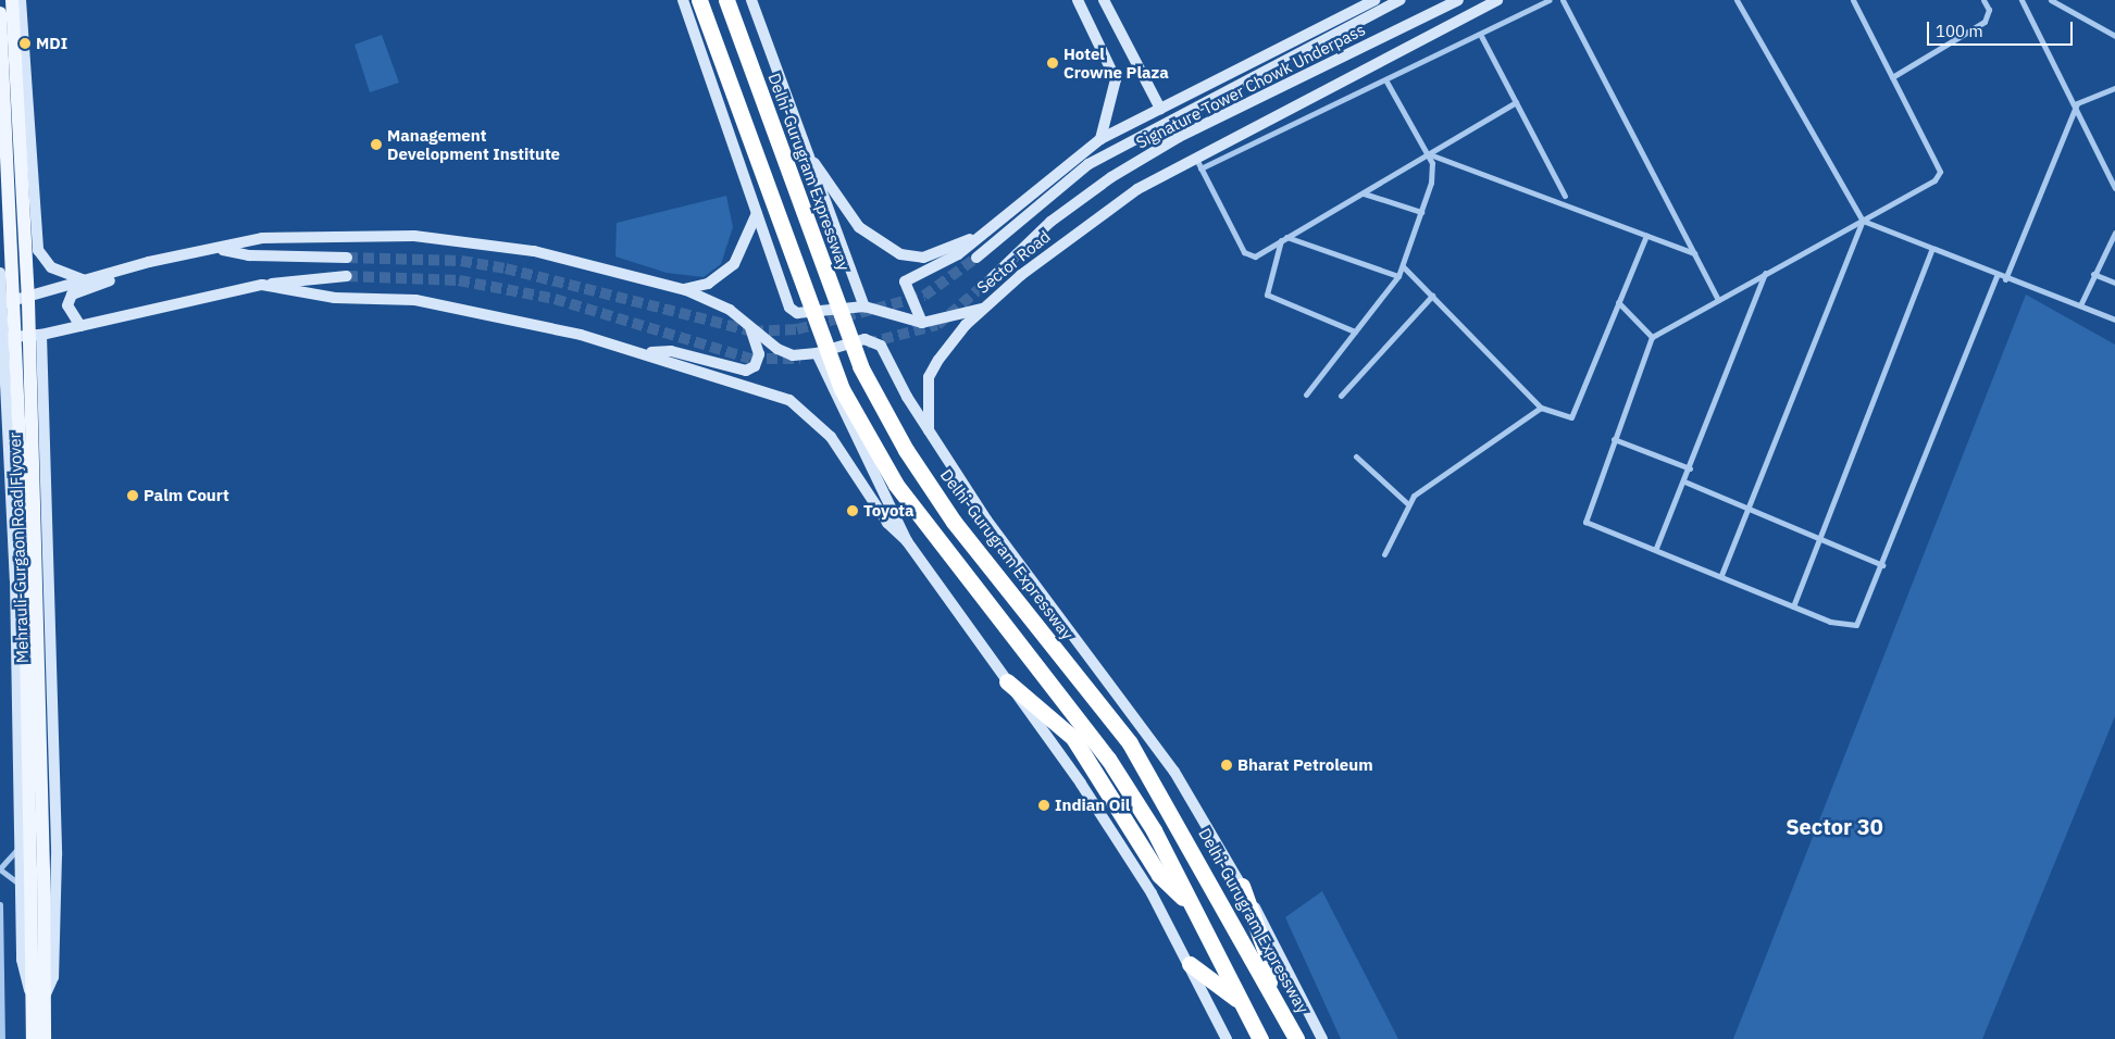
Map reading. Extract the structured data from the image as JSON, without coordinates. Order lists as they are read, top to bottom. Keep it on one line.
{"streets":{"highway":["Delhi-Gurugram Expressway"],"main road":["Signature Tower Chowk Underpass","Sector Road","Mehrauli-Gurgaon Road Flyover"]},"districts":["Sector 30"],"places":["MDI","Hotel Crowne Plaza","Management Development Institute","Palm Court","Toyota","Bharat Petroleum","Indian Oil"],"scale_bar":"100 m"}
